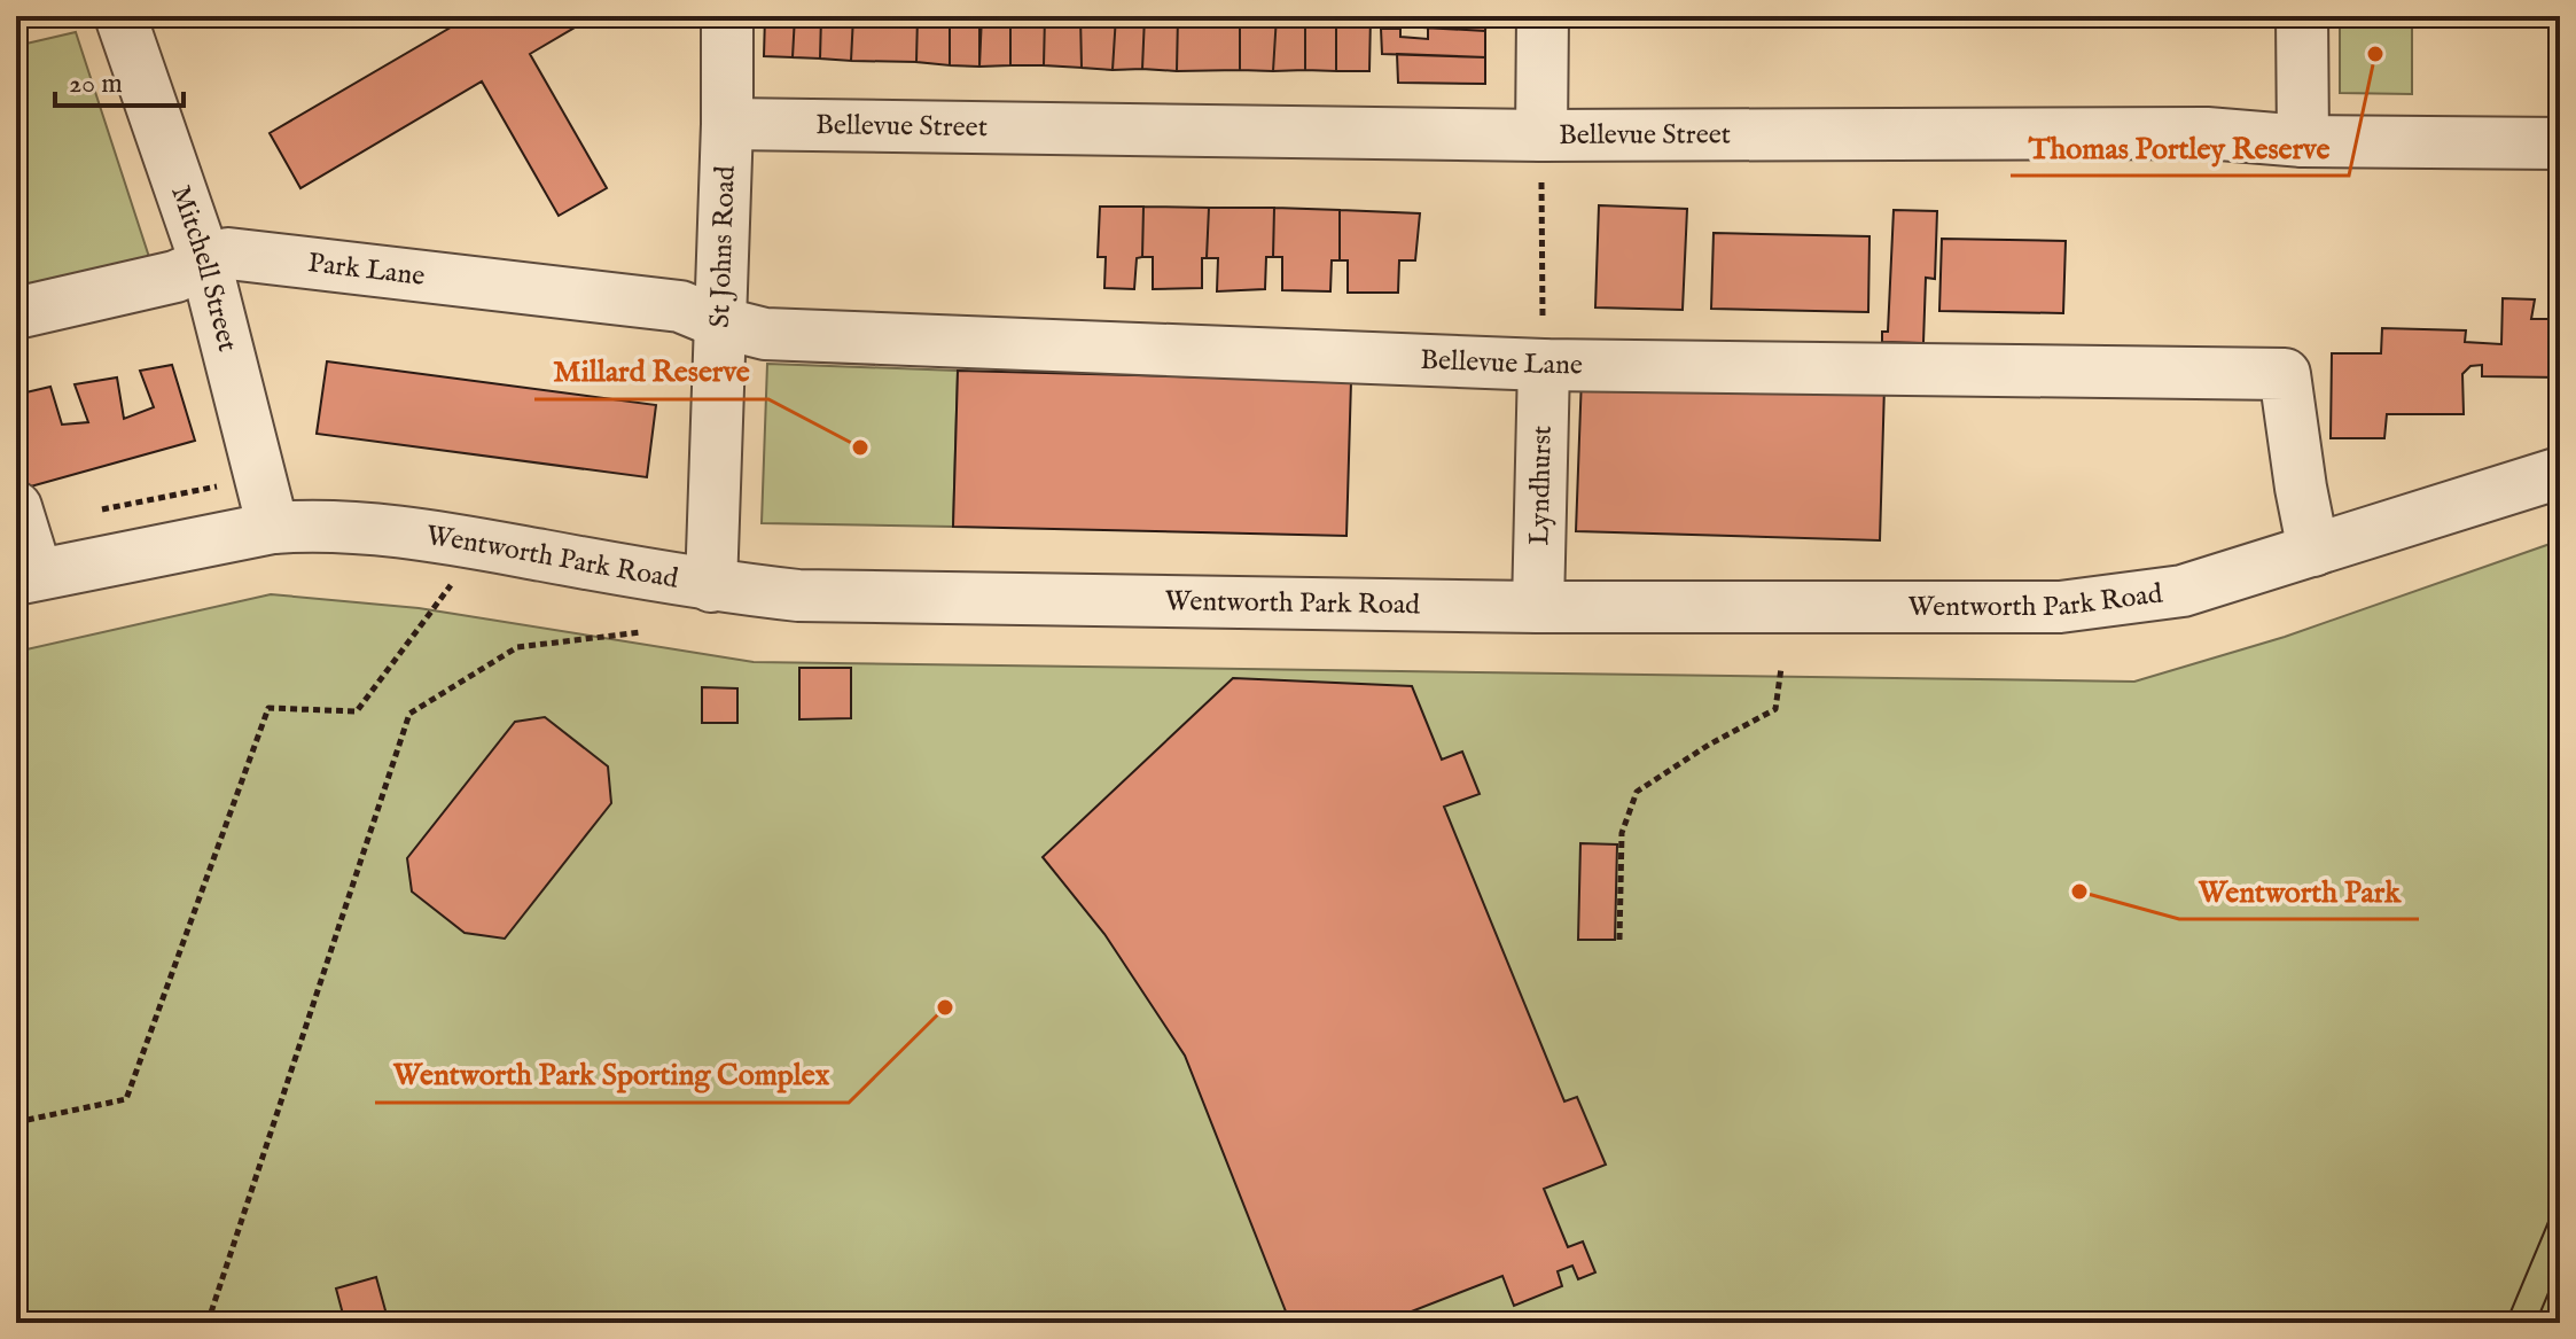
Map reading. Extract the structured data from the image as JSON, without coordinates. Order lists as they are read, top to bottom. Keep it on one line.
{"streets":{"street":["Bellevue Street","St Johns Road","Mitchell Street","Park Lane","Bellevue Lane","Lyndhurst","Wentworth Park Road"]},"crossings":[["Bellevue Street","St Johns Road"],["St Johns Road","Park Lane"],["St Johns Road","Bellevue Lane"],["St Johns Road","Wentworth Park Road"],["Mitchell Street","Park Lane"],["Mitchell Street","Wentworth Park Road"],["Park Lane","Bellevue Lane"],["Bellevue Lane","Lyndhurst"],["Bellevue Lane","Wentworth Park Road"],["Lyndhurst","Wentworth Park Road"]],"places":["Thomas Portley Reserve","Millard Reserve","Wentworth Park","Wentworth Park Sporting Complex"],"scale_bar":"20 m"}
